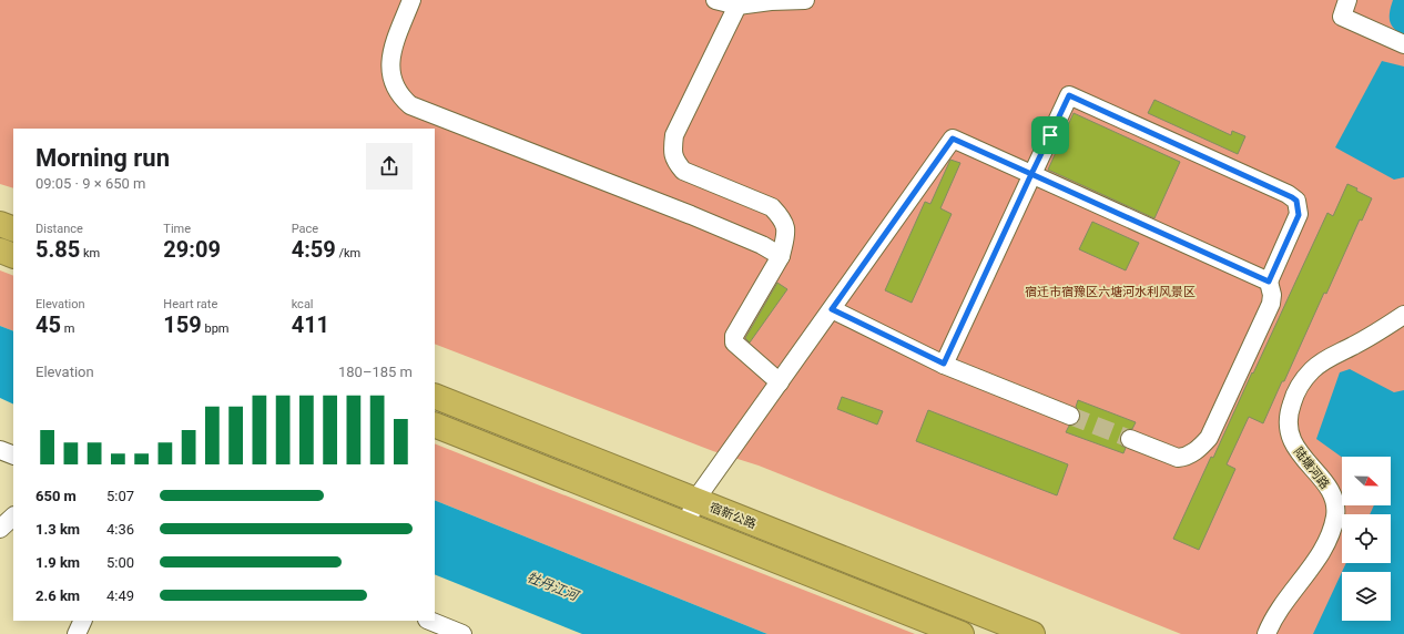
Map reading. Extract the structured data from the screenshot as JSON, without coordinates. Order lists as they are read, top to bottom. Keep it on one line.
{"streets":{"highway":["宿新公路"],"street":["陆塘河路"]},"water":["牡丹江河"],"parks":["宿迁市宿豫区六塘河水利风景区"],"north":"right","page":{"heading":["Morning run","09:05 · 9 × 650 m"],"stats":[["Distance","5.85 km"],["Time","29:09"],["Pace","4:59 /km"],["Elevation","45 m"],["Heart rate","159 bpm"],["kcal","411"]],"chart":["Elevation","180–185 m"],"list":[{"name":"650 m","note":"5:07"},{"name":"1.3 km","note":"4:36"},{"name":"1.9 km","note":"5:00"},{"name":"2.6 km","note":"4:49"}]}}
